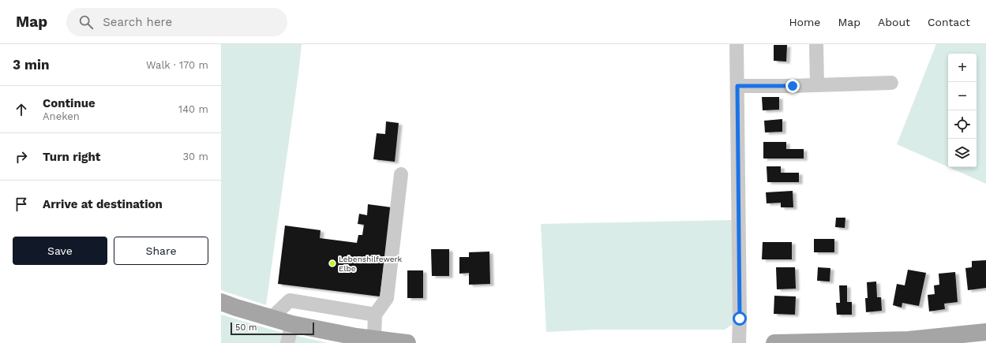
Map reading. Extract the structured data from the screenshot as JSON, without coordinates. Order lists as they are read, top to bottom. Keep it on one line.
{"places":["Lebenshilfewerk Elbe"],"scale_bar":"50 m","page":{"header":"Map","search":"Search here","nav":["Home","Map","About","Contact"],"heading":["3 min","Walk · 170 m"],"map_buttons":["+","−"],"list":[["Continue","Aneken","140 m"],["Turn right","30 m"],"Arrive at destination"],"buttons":["Save","Share"],"scale":"50 m"}}
